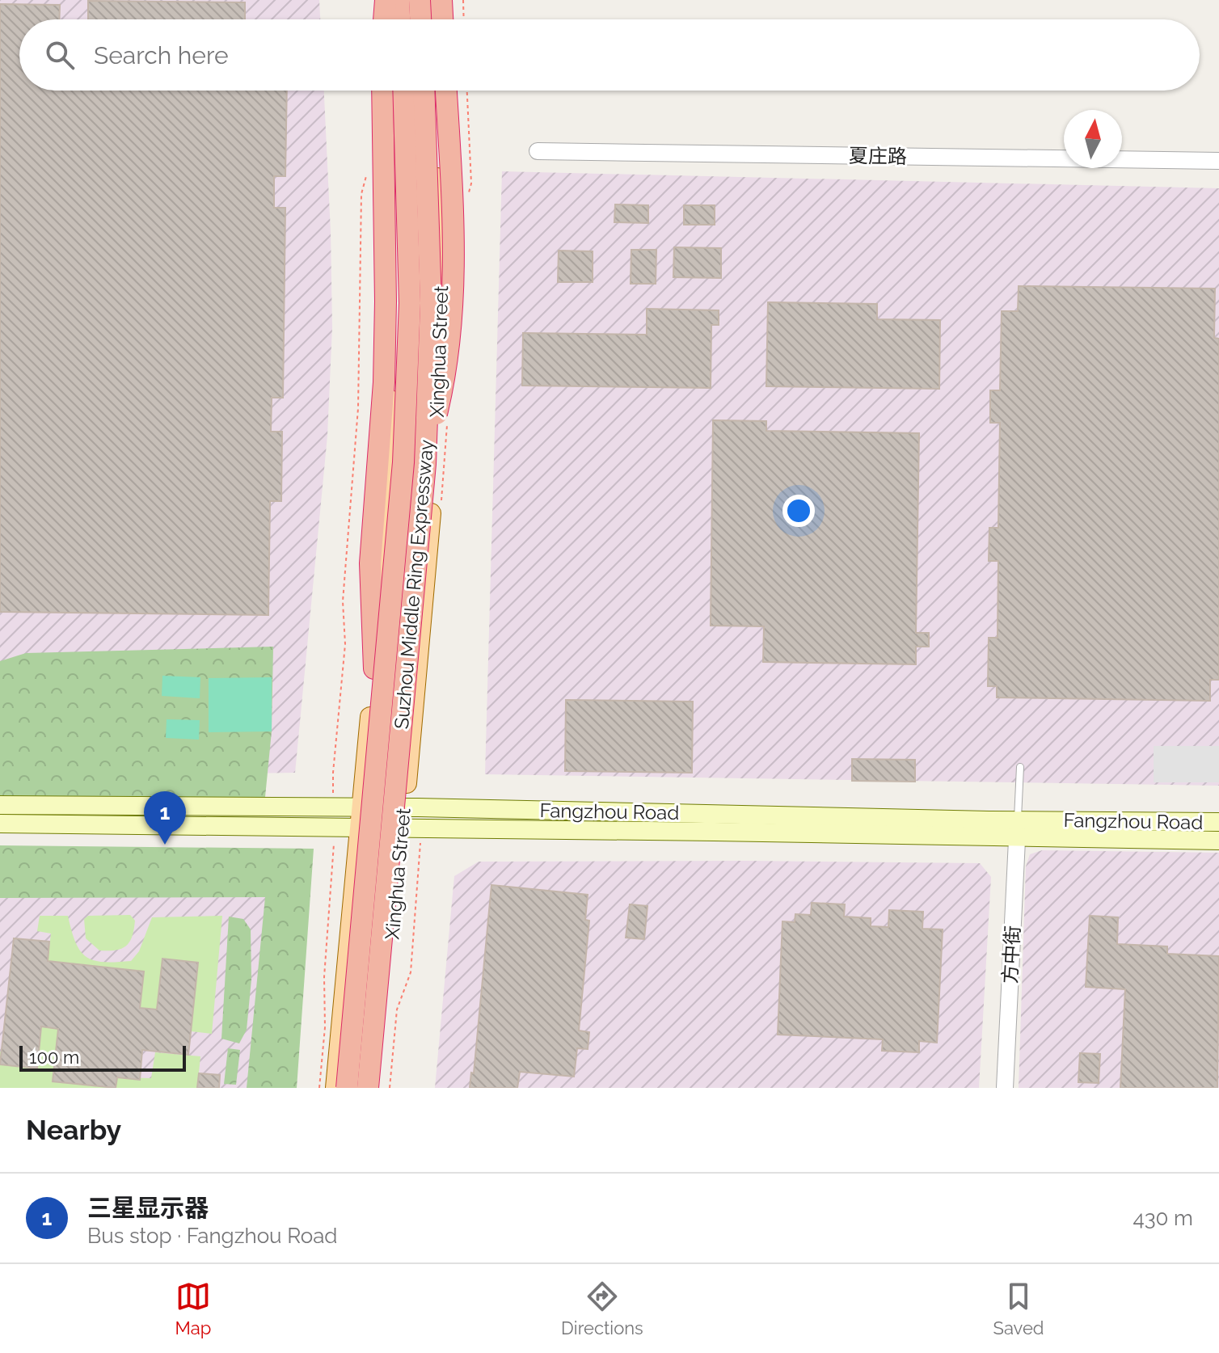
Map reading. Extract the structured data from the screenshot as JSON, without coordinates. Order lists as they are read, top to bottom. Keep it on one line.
{"streets":{"highway":["Suzhou Middle Ring Expressway"],"main road":["Xinghua Street","Fangzhou Road"],"street":["夏庄路","方中街"]},"crossings":[["Xinghua Street","Fangzhou Road"],["Fangzhou Road","方中街"]],"scale_bar":"100 m","north":"top","page":{"search":"Search here","pins":"1","scale":"100 m","heading":"Nearby","list":[{"mark":"1","name":"三星显示器","note":"Bus stop · Fangzhou Road","value":"430 m"}],"nav":["Map","Directions","Saved"]}}
